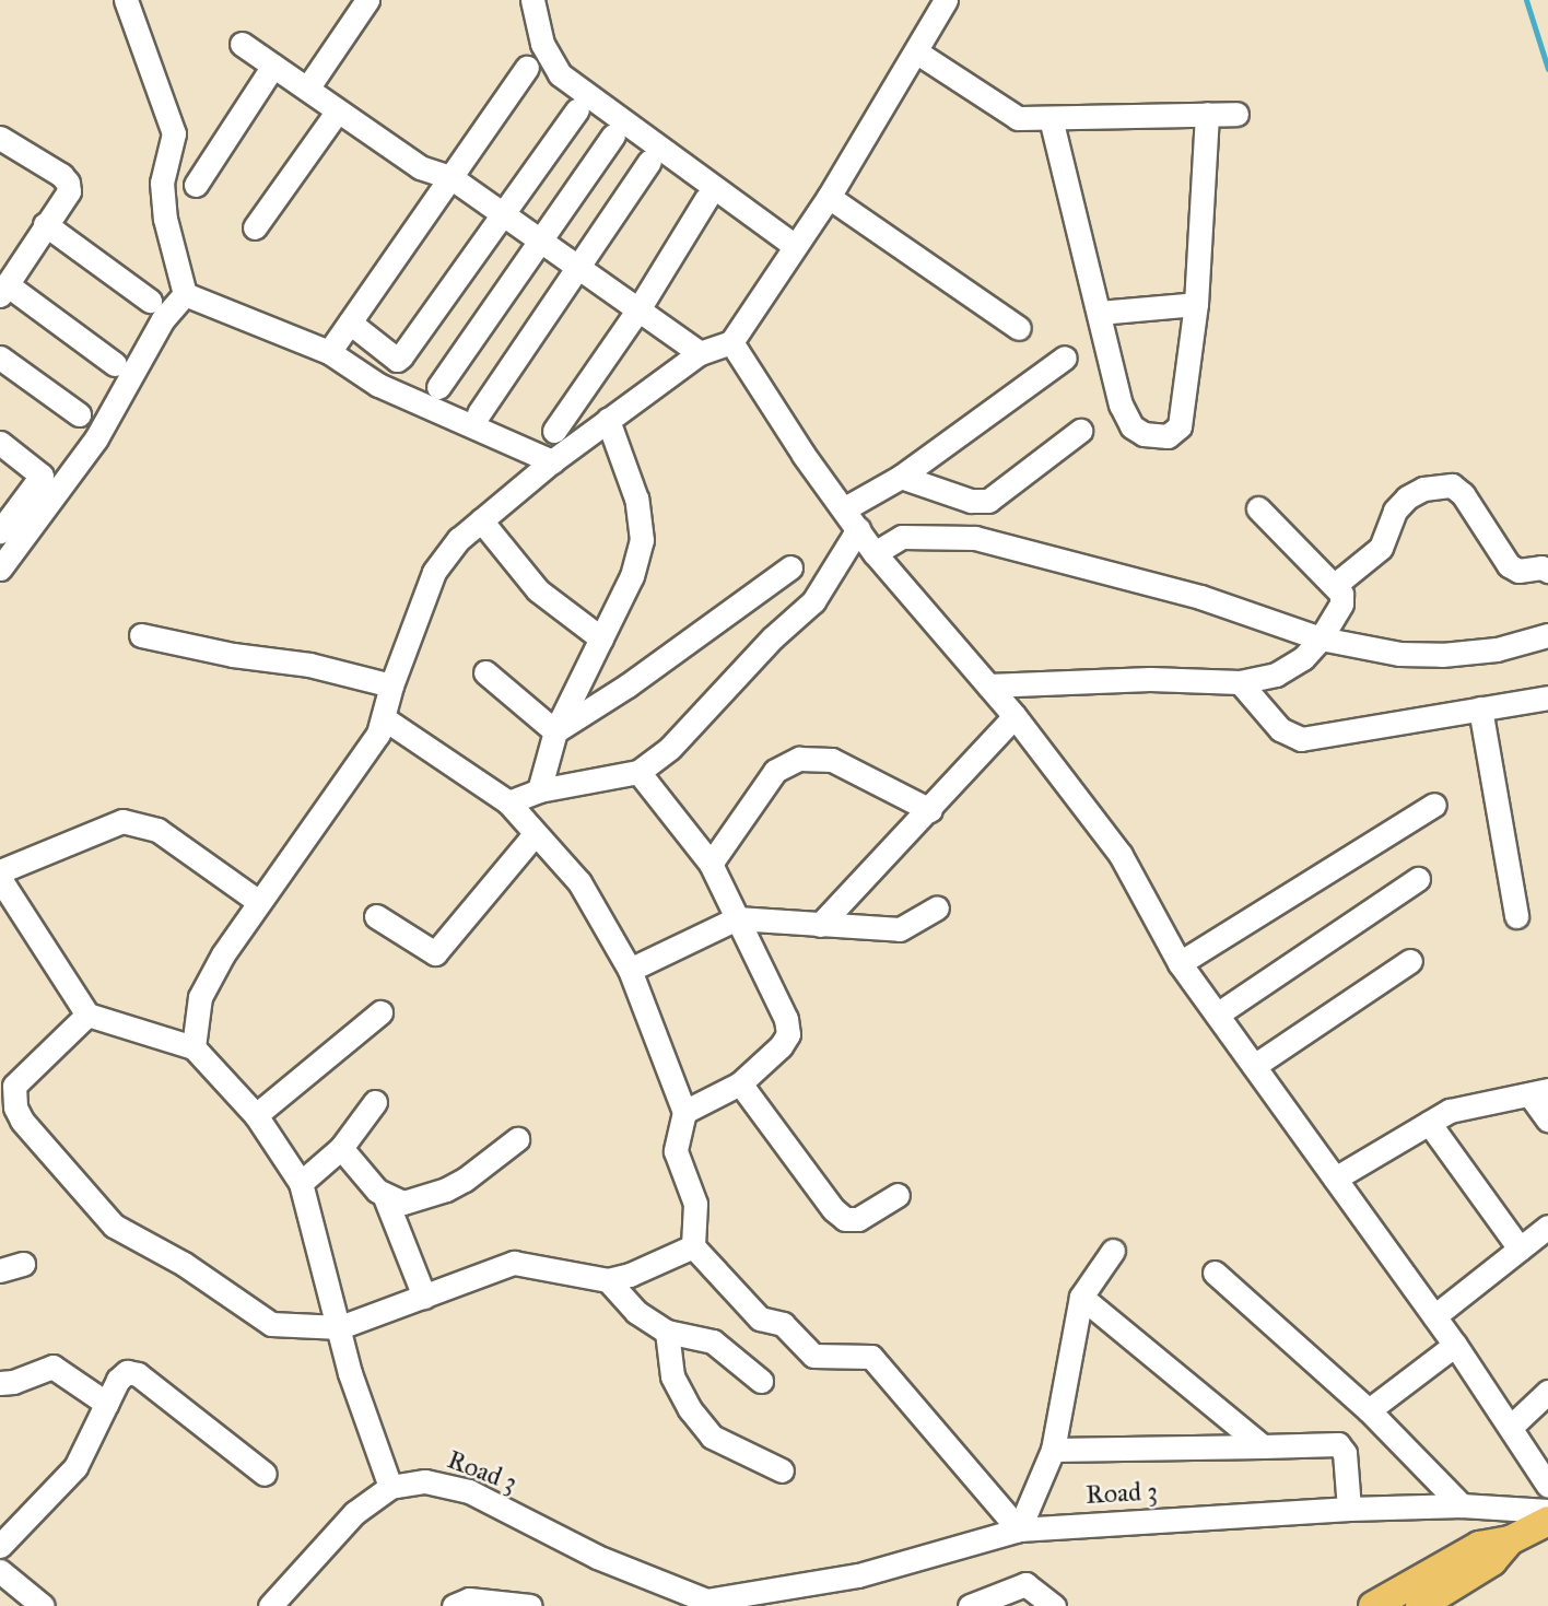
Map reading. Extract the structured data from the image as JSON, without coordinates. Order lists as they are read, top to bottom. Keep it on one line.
{"streets":{"street":["Road 3"]}}
